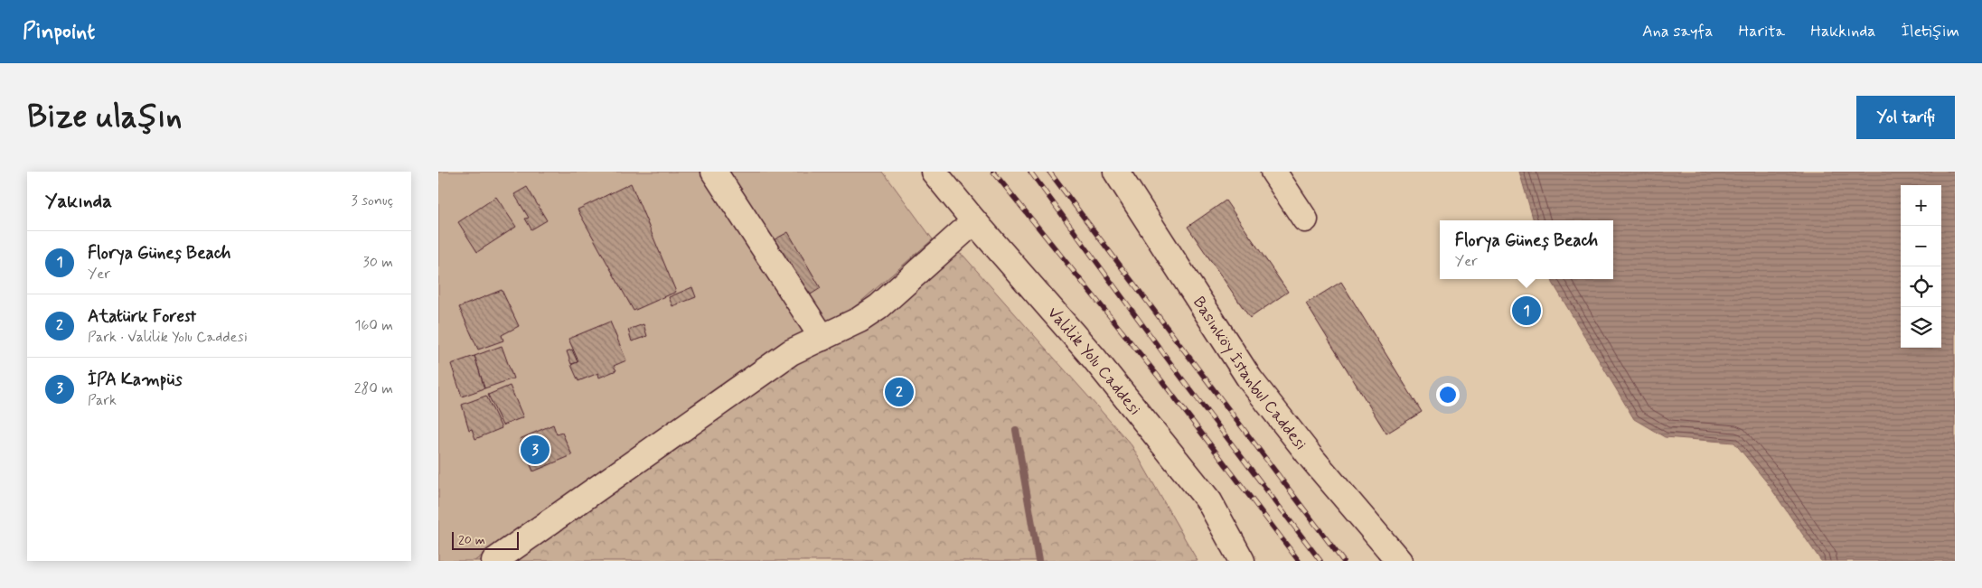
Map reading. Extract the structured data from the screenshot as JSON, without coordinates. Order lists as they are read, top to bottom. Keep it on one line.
{"streets":{"main road":["Valilik Yolu Caddesi","Basınköy İstanbul Caddesi"]},"scale_bar":"20 m","page":{"header":"Pinpoint","nav":["Ana sayfa","Harita","Hakkında","İletişim"],"buttons":"Yol tarifi","title":"Bize ulaşın","heading":["Yakında","3 sonuç"],"map_buttons":["+","−"],"popup":["Florya Güneș Beach","Yer"],"list":[{"mark":"1","name":"Florya Güneș Beach","note":"Yer","value":"30 m"},{"mark":"2","name":"Atatürk Forest","note":"Park · Valilik Yolu Caddesi","value":"160 m"},{"mark":"3","name":"İPA Kampüs","note":"Park","value":"280 m"}],"pins":["1","2","3"],"scale":"20 m"}}
